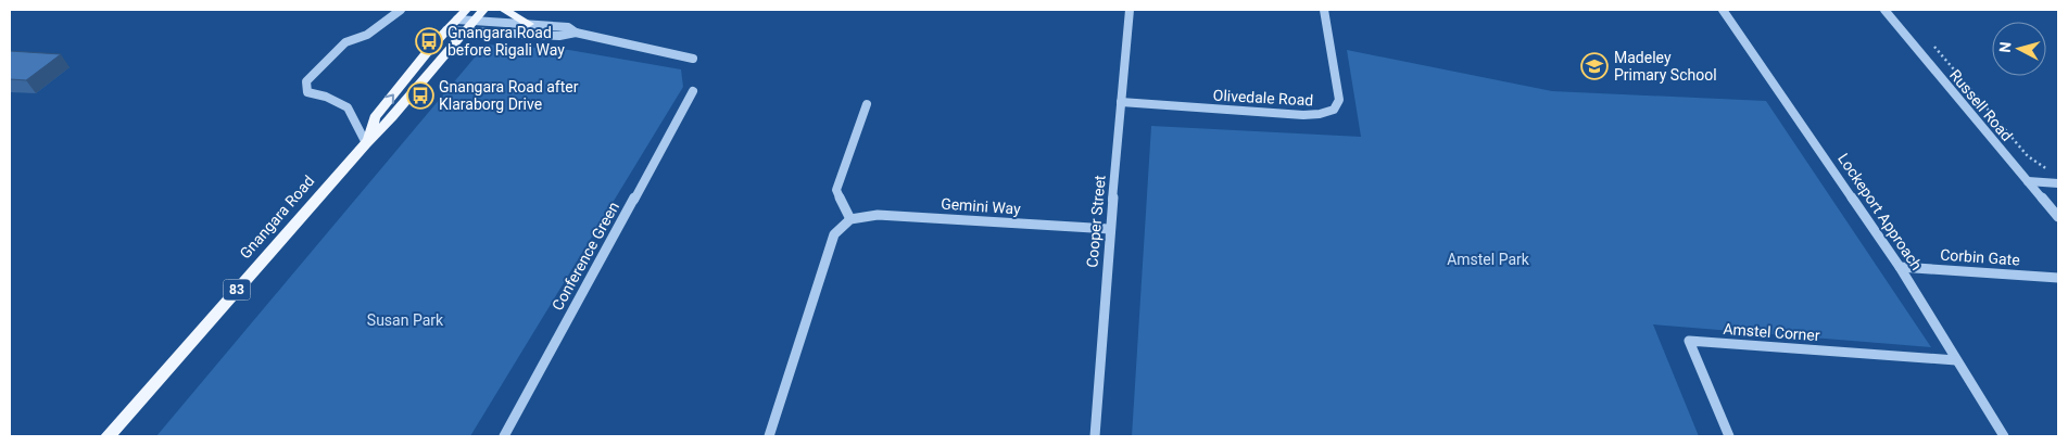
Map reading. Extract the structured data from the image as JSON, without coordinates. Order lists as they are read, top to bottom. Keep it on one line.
{"streets":{"main road":["Gnangara Road","83"],"street":["Olivedale Road","Russell Road","Gemini Way","Lockeport Approach","Cooper Street","Conference Green","Corbin Gate","Amstel Corner"]},"crossings":[["Olivedale Road","Cooper Street"],["Gemini Way","Cooper Street"],["Lockeport Approach","Corbin Gate"],["Lockeport Approach","Amstel Corner"]],"parks":["Amstel Park","Susan Park"],"places":{"bus stop":["Gnangara Road before Rigali Way","Gnangara Road after Klaraborg Drive"],"school or university":["Madeley Primary School"]},"north":"left"}
